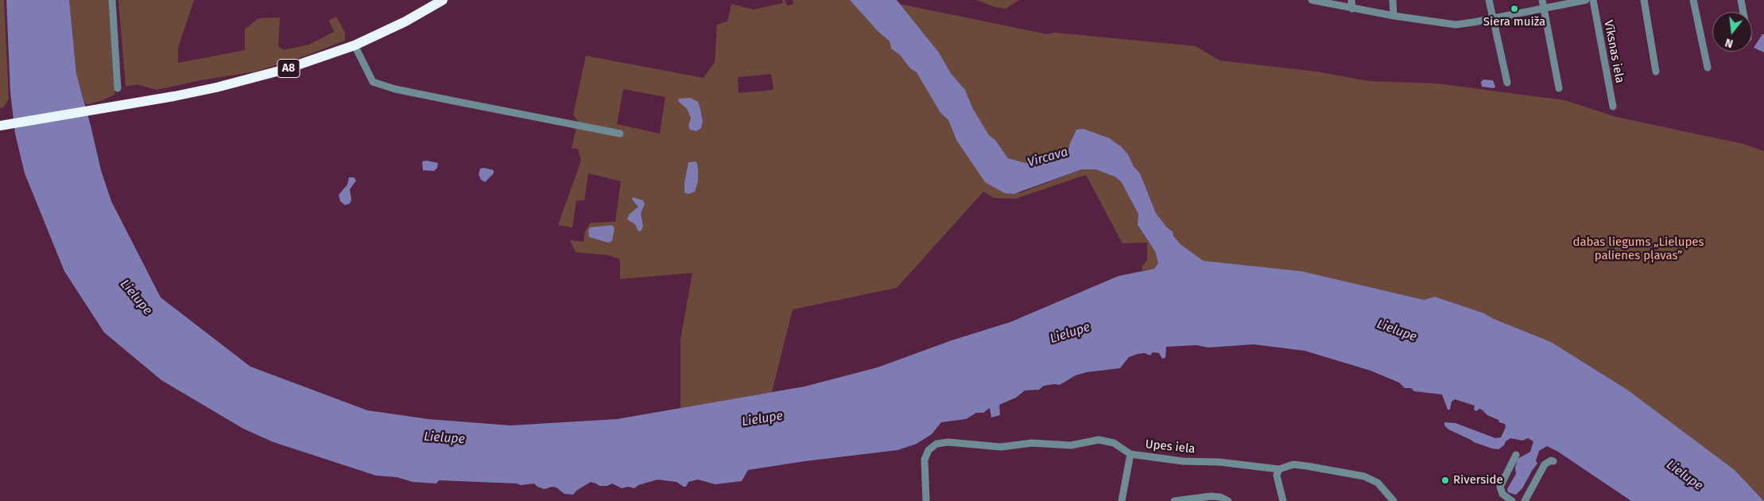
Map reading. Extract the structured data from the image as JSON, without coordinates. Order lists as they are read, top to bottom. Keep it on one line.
{"streets":{"highway":["A8"],"street":["Vīksnas iela","Upes iela"]},"water":["Vircava","Lielupe"],"parks":["dabas liegums „Lielupes palienes pļavas”"],"places":["Siera muiža","Riverside"],"north":"bottom"}
